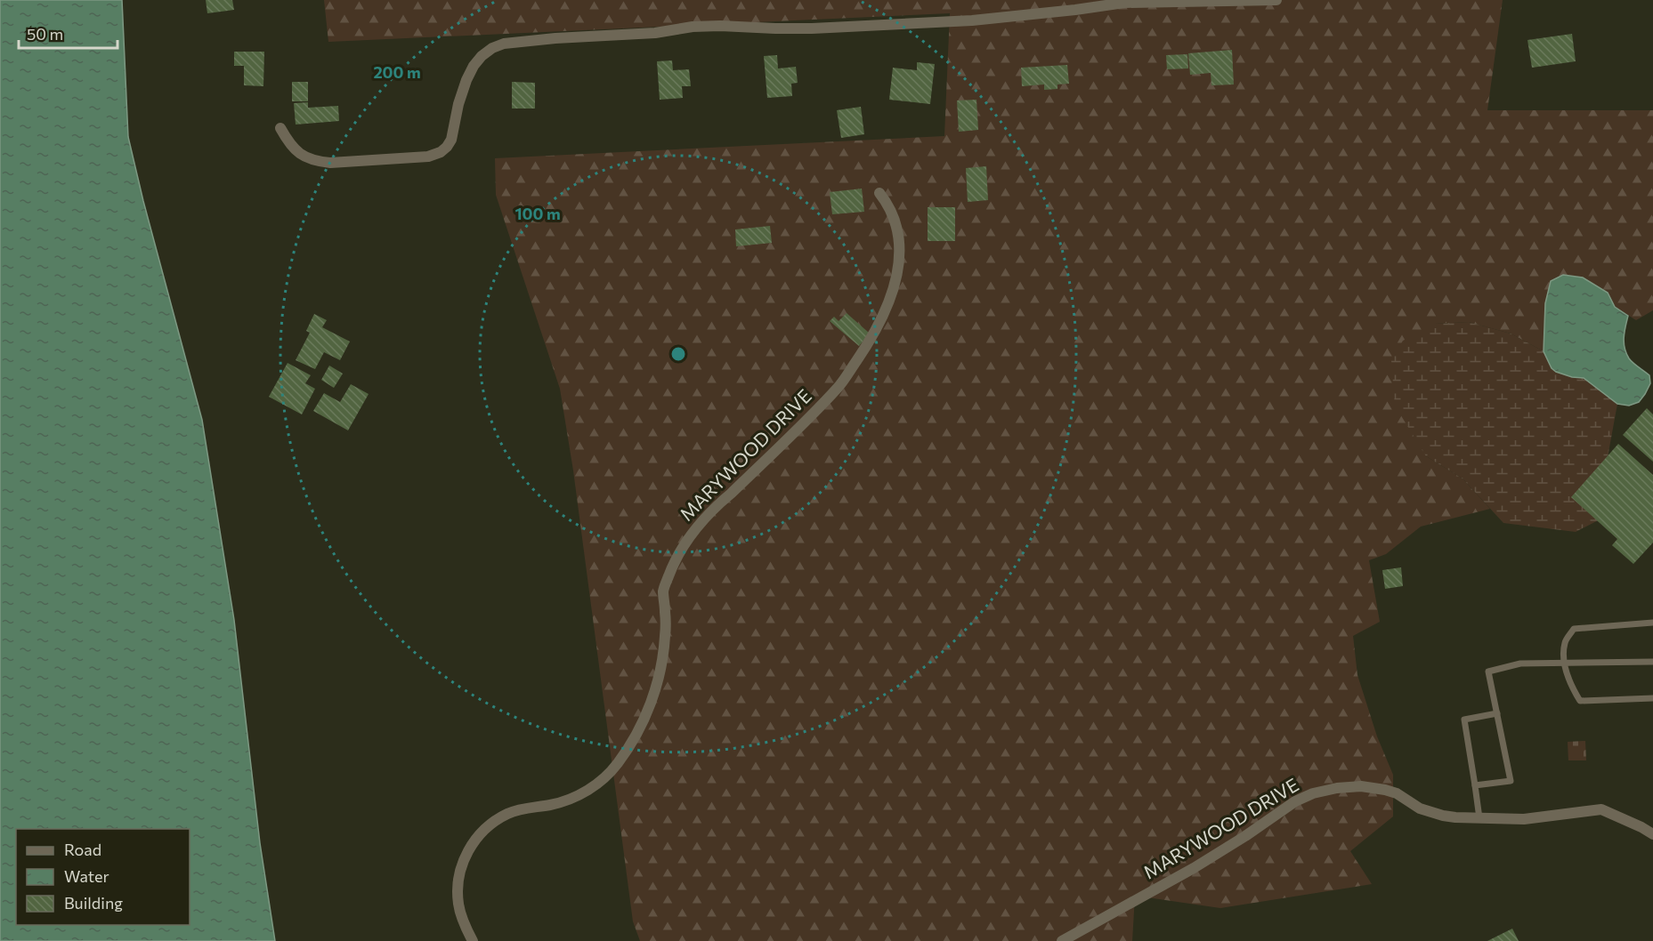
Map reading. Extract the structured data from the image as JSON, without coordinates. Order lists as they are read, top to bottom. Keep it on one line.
{"streets":{"street":["MARYWOOD DRIVE"]},"legend":["Road","Water","Building"],"scale_bar":"50 m","rings":["200 m","100 m"]}
